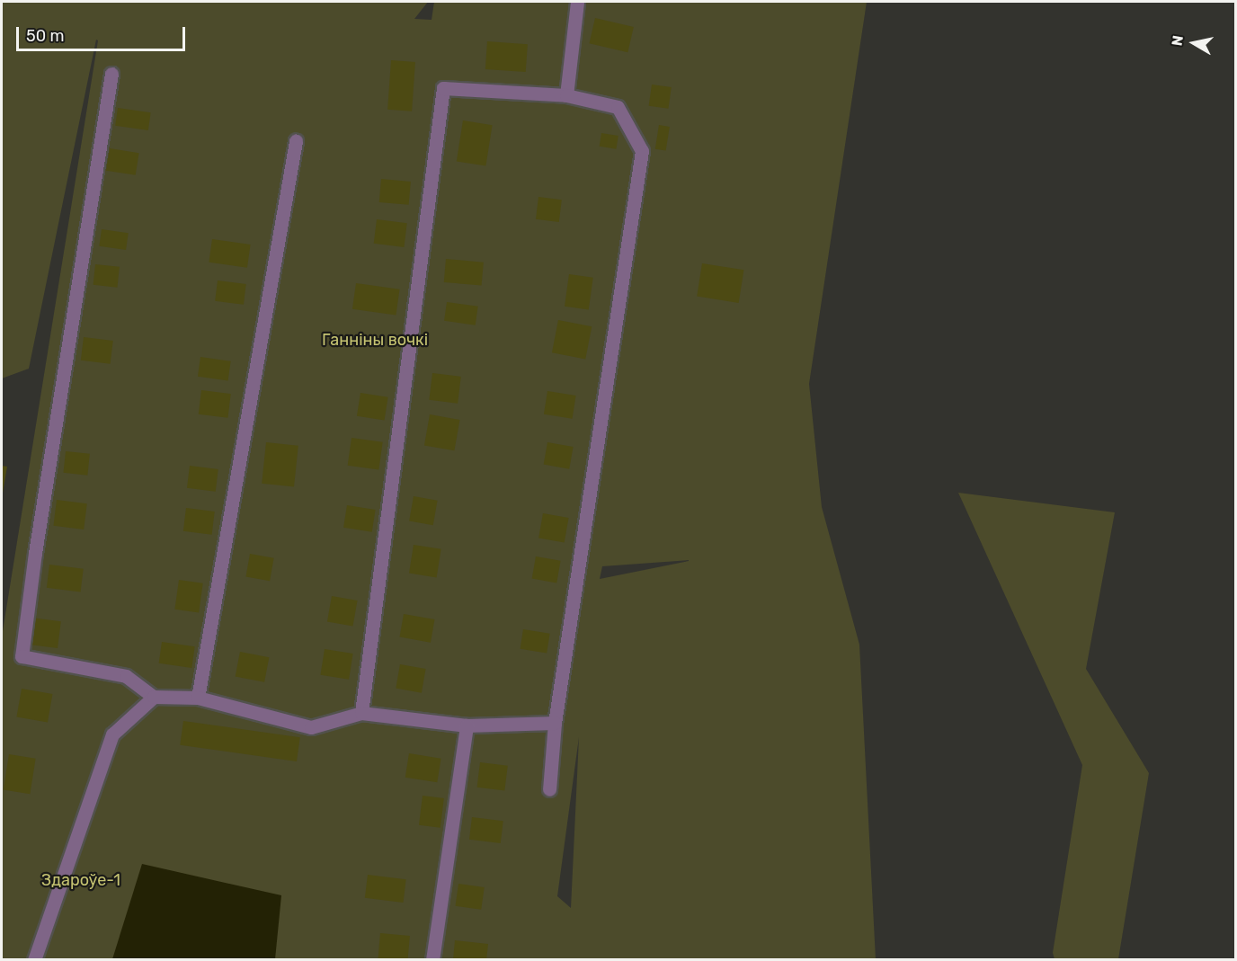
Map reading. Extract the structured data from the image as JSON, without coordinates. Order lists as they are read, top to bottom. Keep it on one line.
{"parks":["Ганніны вочкі","Здароўе-1"],"scale_bar":"50 m","north":"left"}
